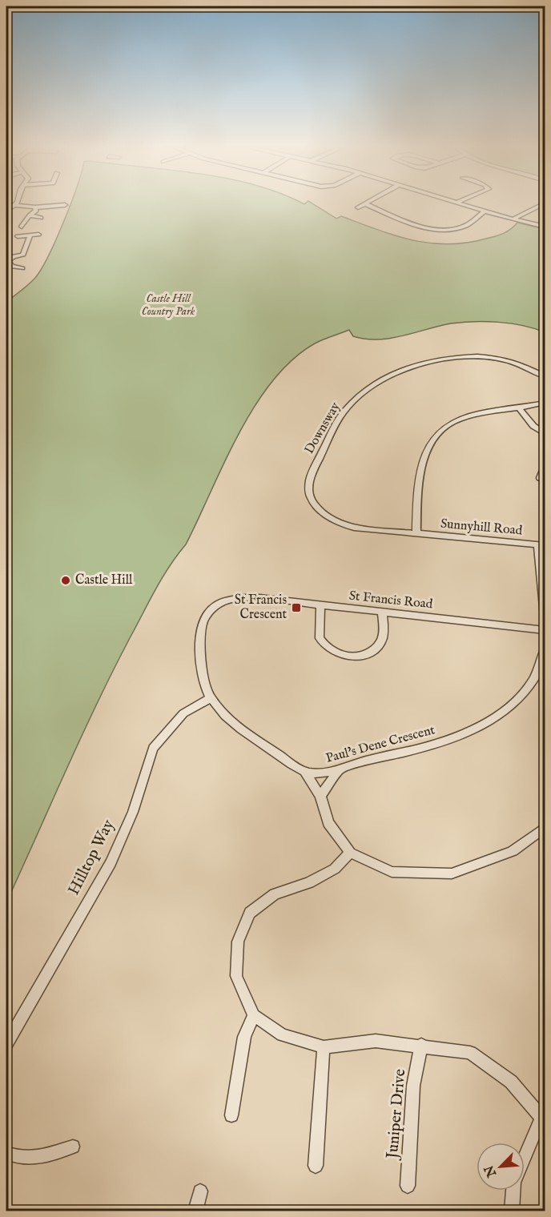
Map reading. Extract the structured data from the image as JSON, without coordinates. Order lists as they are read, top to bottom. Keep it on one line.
{"streets":{"street":["Downsway","Sunnyhill Road","St Francis Road","Paul's Dene Crescent","Hilltop Way","Juniper Drive"]},"crossings":[["Downsway","Sunnyhill Road"],["St Francis Road","Hilltop Way"]],"parks":["Castle Hill Country Park"],"places":{"other":["Castle Hill"],"transit":["St Francis Crescent"]},"north":"bottom left"}
